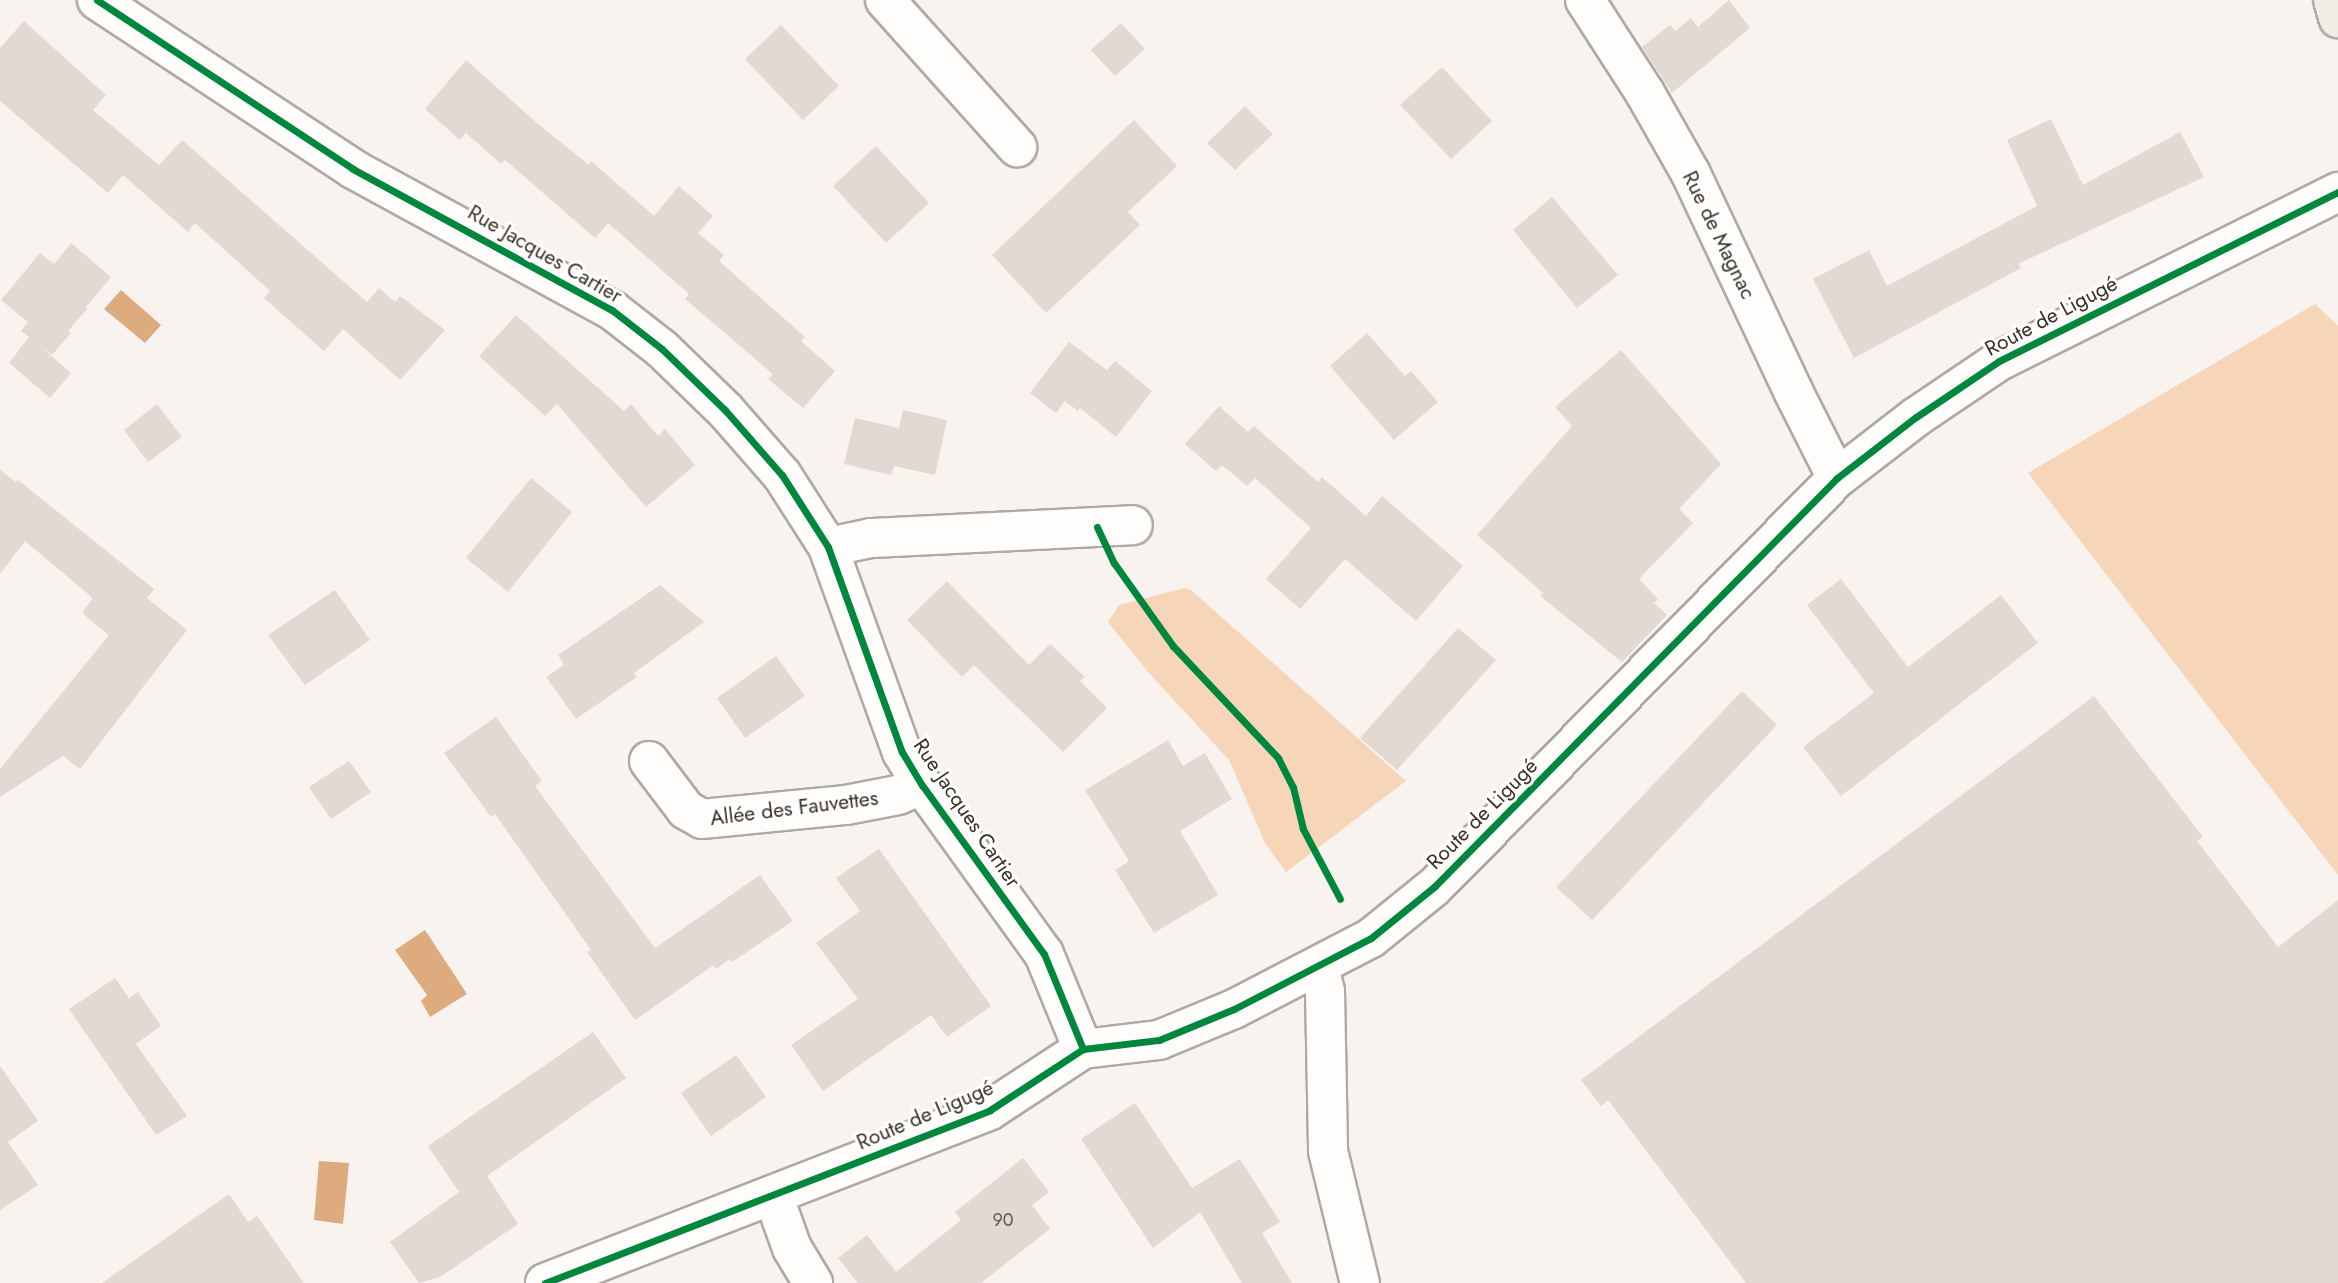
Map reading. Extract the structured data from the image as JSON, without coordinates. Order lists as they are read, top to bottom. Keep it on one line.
{"streets":{"street":["Rue de Magnac","Rue Jacques Cartier","Route de Ligugé","Allée des Fauvettes"]},"crossings":[["Rue de Magnac","Route de Ligugé"],["Rue Jacques Cartier","Route de Ligugé"],["Rue Jacques Cartier","Allée des Fauvettes"]],"house_numbers":["90"]}
